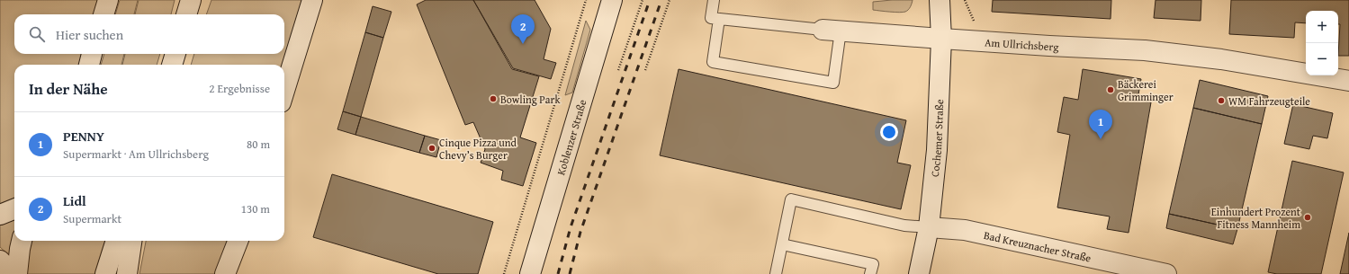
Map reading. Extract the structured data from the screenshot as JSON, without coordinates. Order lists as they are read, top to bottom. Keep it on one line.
{"streets":{"street":["Am Ullrichsberg","Koblenzer Straße","Cochemer Straße","Bad Kreuznacher Straße"]},"crossings":[["Am Ullrichsberg","Cochemer Straße"],["Cochemer Straße","Bad Kreuznacher Straße"]],"places":["Bäckerei Grimminger","Bowling Park","WM Fahrzeugteile","Cinque Pizza und Chevy’s Burger","Einhundert Prozent Fitness Mannheim"],"page":{"map_buttons":["+","−"],"pins":["2","1"],"search":"Hier suchen","heading":["In der Nähe","2 Ergebnisse"],"list":[{"mark":"1","name":"PENNY","note":"Supermarkt · Am Ullrichsberg","value":"80 m"},{"mark":"2","name":"Lidl","note":"Supermarkt","value":"130 m"}]}}
